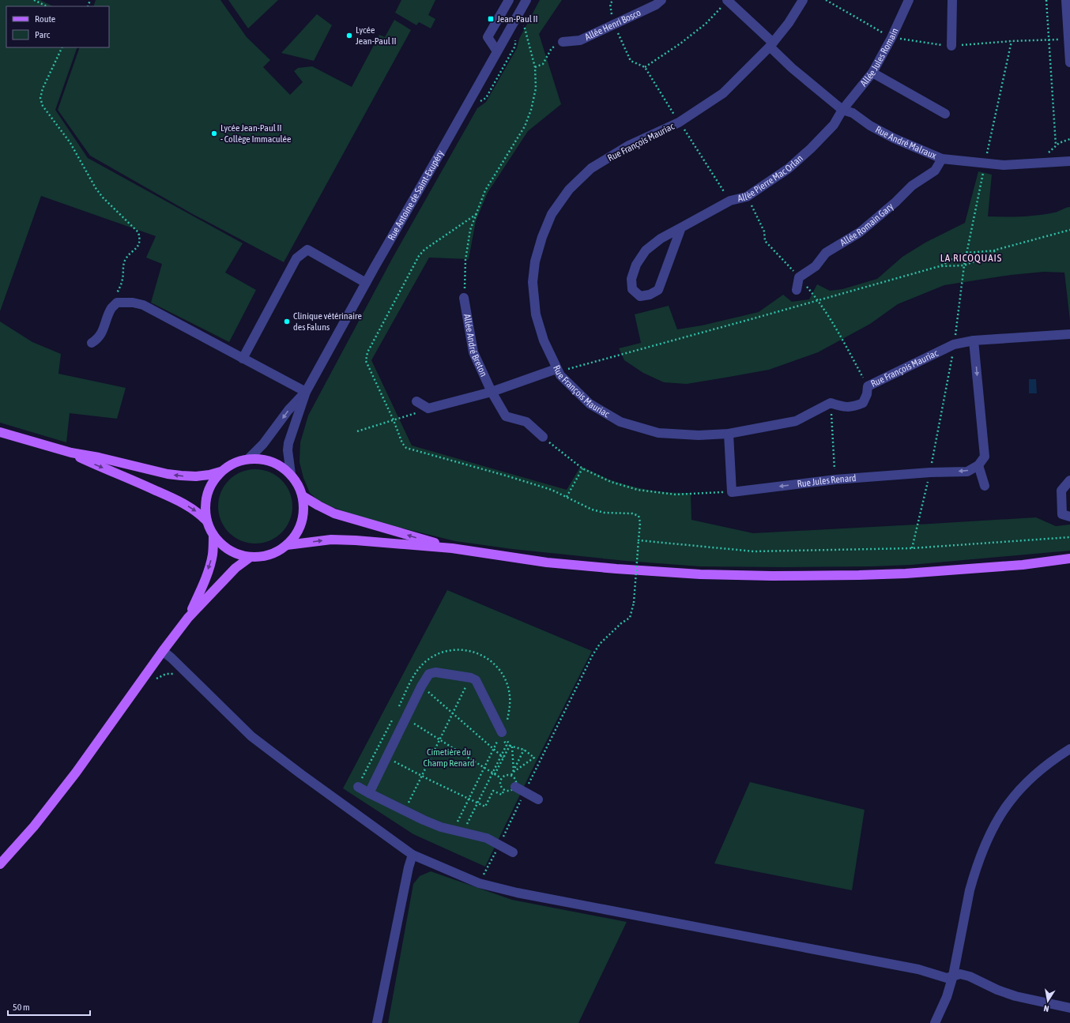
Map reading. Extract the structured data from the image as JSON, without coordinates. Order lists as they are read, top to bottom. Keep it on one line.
{"streets":{"street":["Allée Henri Bosco","Allée Jules Romain","Rue François Mauriac","Rue André Malraux","Allée Pierre Mac Orlan","Rue Antoine de Saint-Exupéry","Allée Romain Gary","Allée André Breton","Rue Jules Renard"]},"crossings":[["Allée Jules Romain","Rue André Malraux"],["Allée Jules Romain","Allée Pierre Mac Orlan"],["Rue François Mauriac","Rue André Malraux"],["Rue André Malraux","Allée Pierre Mac Orlan"],["Rue André Malraux","Allée Romain Gary"]],"one_way":["Rue Jules Renard"],"districts":["LA RICOQUAIS"],"parks":["Cimetière du Champ Renard"],"places":{"transit":["Jean-Paul II"],"other":["Lycée Jean-Paul II","Lycée Jean-Paul II - Collège Immaculée","Clinique vétérinaire des Faluns"]},"legend":["Route","Parc"],"scale_bar":"50 m","north":"bottom"}
